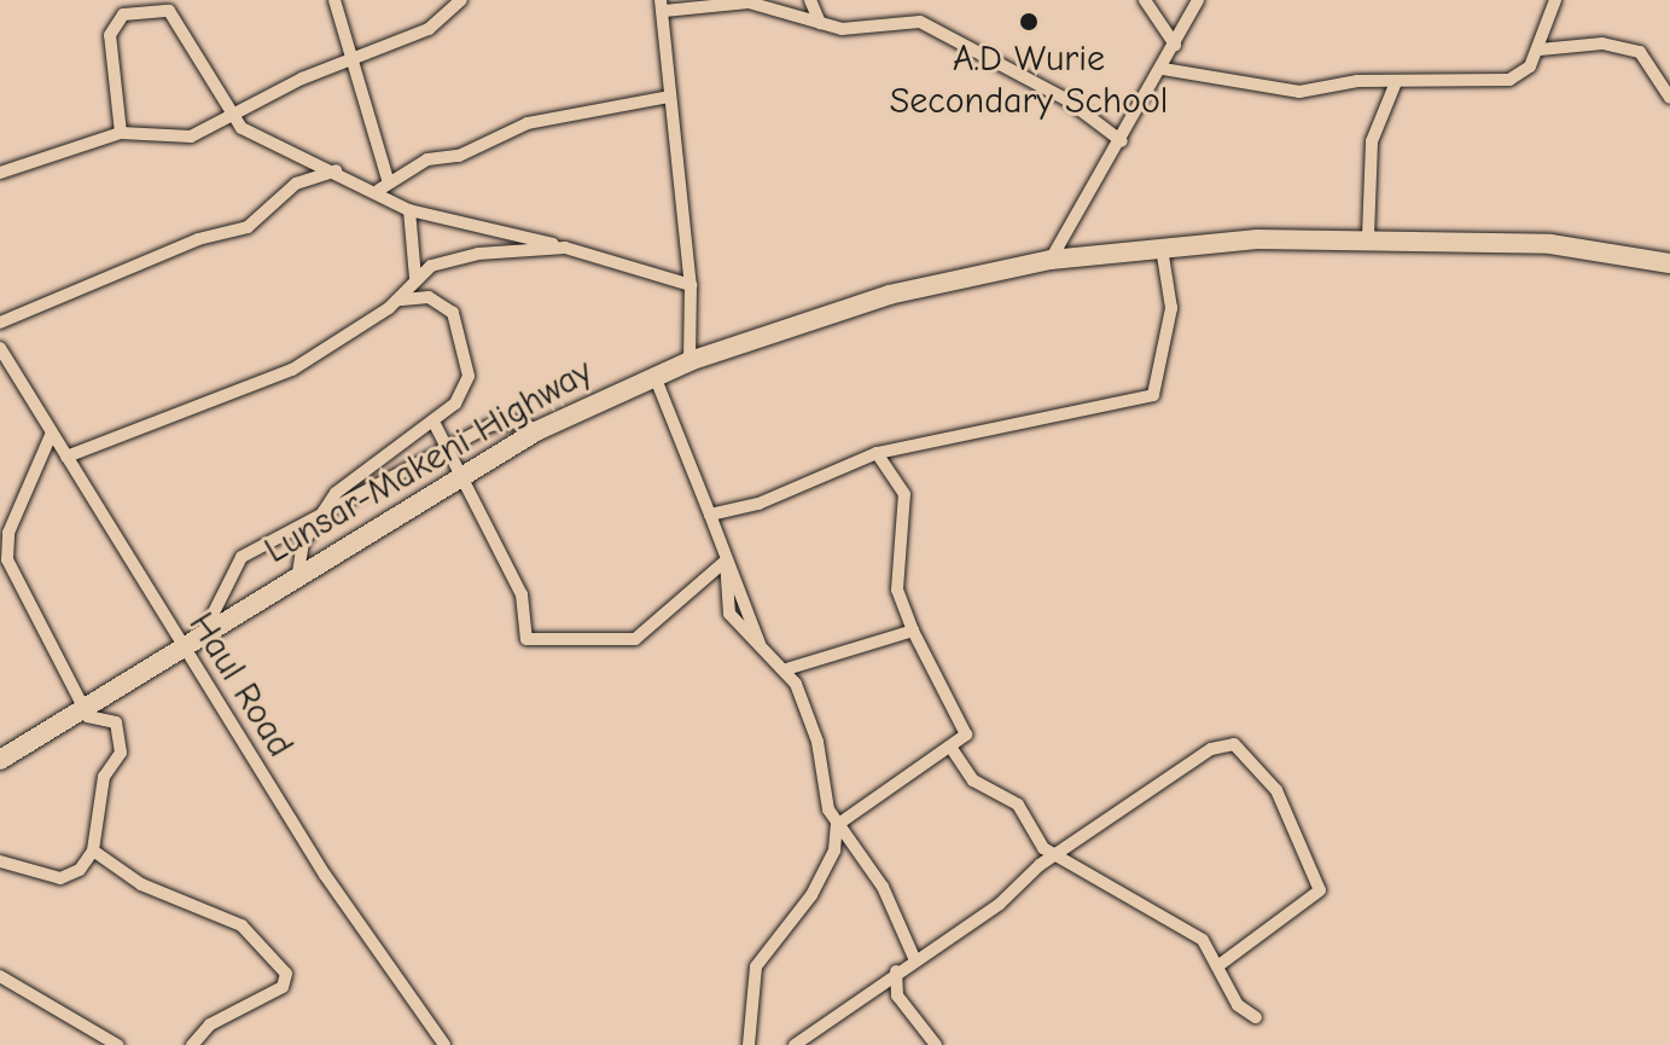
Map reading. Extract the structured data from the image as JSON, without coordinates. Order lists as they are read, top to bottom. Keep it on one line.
{"streets":{"main road":["Lunsar-Makeni Highway"],"street":["Haul Road"]},"crossings":[["Lunsar-Makeni Highway","Haul Road"]],"places":["A.D Wurie Secondary School"]}
